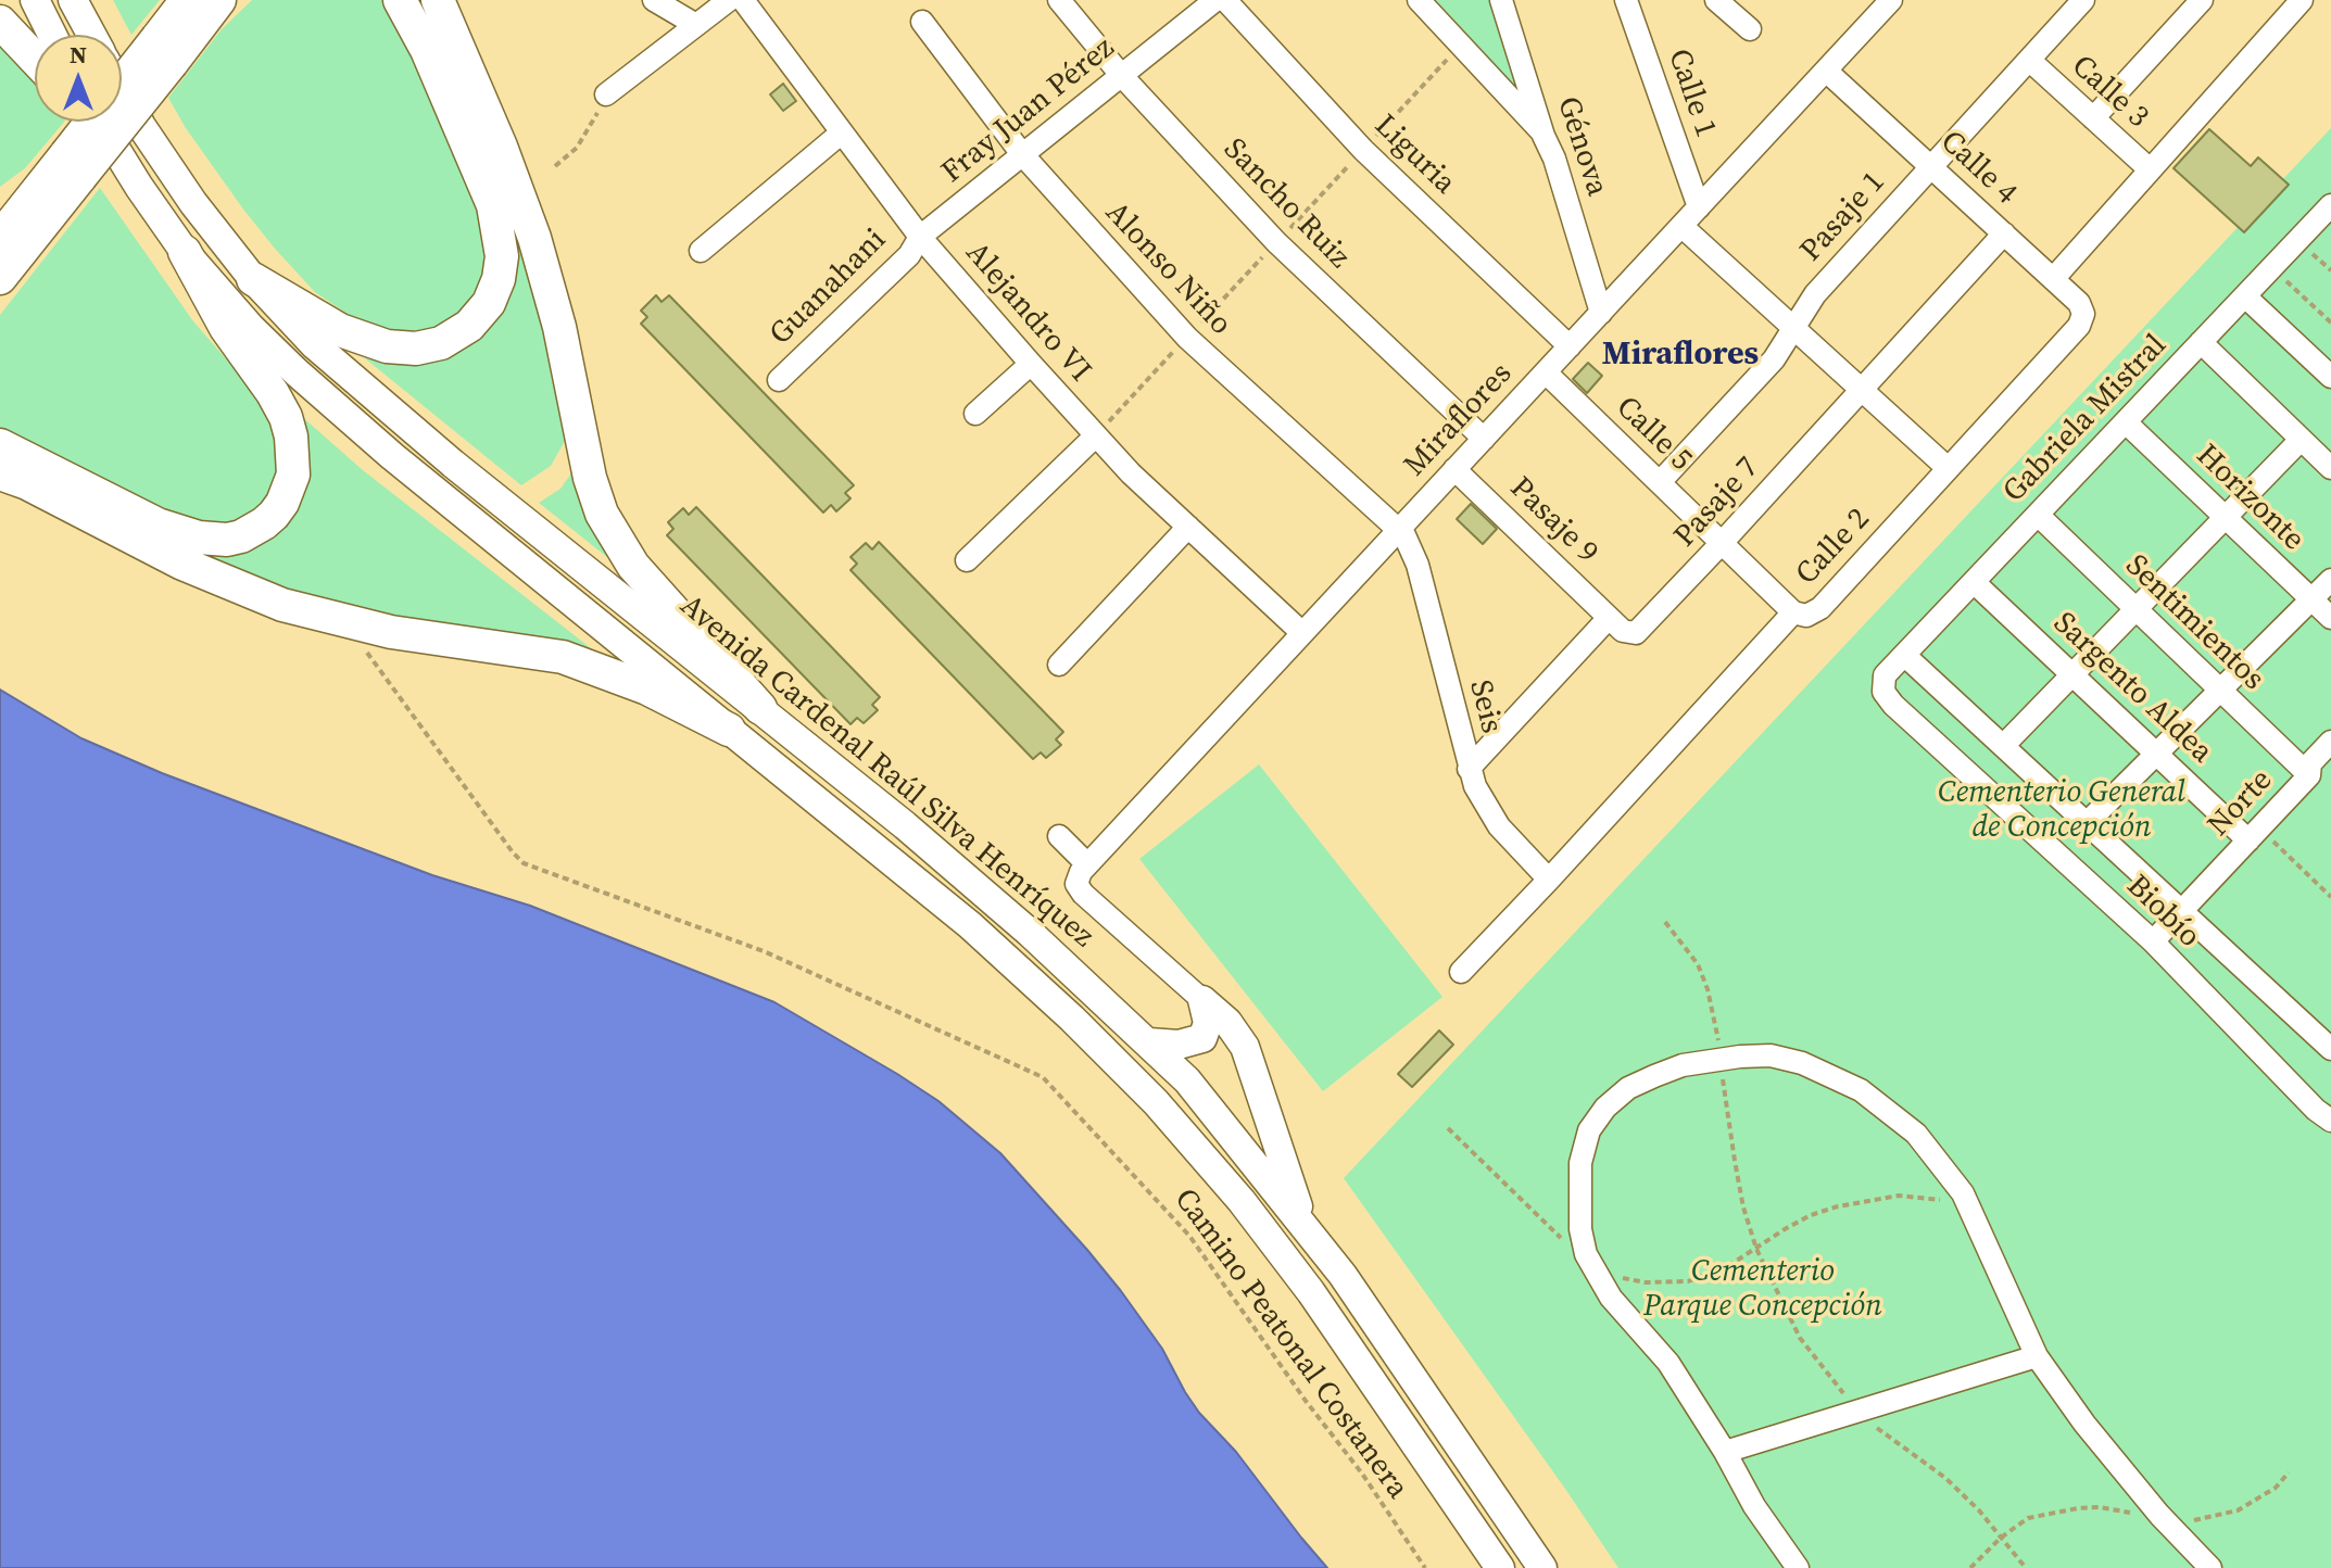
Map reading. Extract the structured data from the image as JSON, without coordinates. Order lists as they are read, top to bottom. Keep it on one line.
{"streets":{"main road":["Avenida Cardenal Raúl Silva Henríquez"],"street":["Calle 3","Calle 1","Fray Juan Pérez","Génova","Liguria","Calle 4","Sancho Ruiz","Pasaje 1","Alonso Niño","Guanahani","Alejandro VI","Gabriela Mistral","Miraflores","Calle 5","Horizonte","Pasaje 7","Pasaje 9","Calle 2","Sentimientos","Sargento Aldea","Seis","Norte","Biobío"],"path":["Camino Peatonal Costanera"]},"crossings":[["Calle 3","Pasaje 1"],["Calle 1","Miraflores"],["Fray Juan Pérez","Sancho Ruiz"],["Fray Juan Pérez","Alonso Niño"],["Fray Juan Pérez","Guanahani"],["Fray Juan Pérez","Alejandro VI"],["Génova","Miraflores"],["Liguria","Miraflores"],["Calle 4","Pasaje 1"],["Calle 4","Miraflores"],["Calle 4","Pasaje 7"],["Calle 4","Calle 2"],["Sancho Ruiz","Miraflores"],["Pasaje 1","Calle 5"],["Alonso Niño","Miraflores"],["Alonso Niño","Seis"],["Guanahani","Alejandro VI"],["Alejandro VI","Miraflores"],["Gabriela Mistral","Horizonte"],["Gabriela Mistral","Sentimientos"],["Gabriela Mistral","Sargento Aldea"],["Gabriela Mistral","Biobío"],["Miraflores","Calle 5"],["Miraflores","Pasaje 9"],["Miraflores","Seis"],["Calle 5","Pasaje 7"],["Calle 5","Calle 2"],["Pasaje 7","Pasaje 9"],["Calle 2","Seis"],["Sentimientos","Norte"],["Sargento Aldea","Norte"],["Norte","Biobío"]],"districts":["Miraflores"],"parks":["Cementerio General de Concepción","Cementerio Parque Concepción"],"north":"top"}
